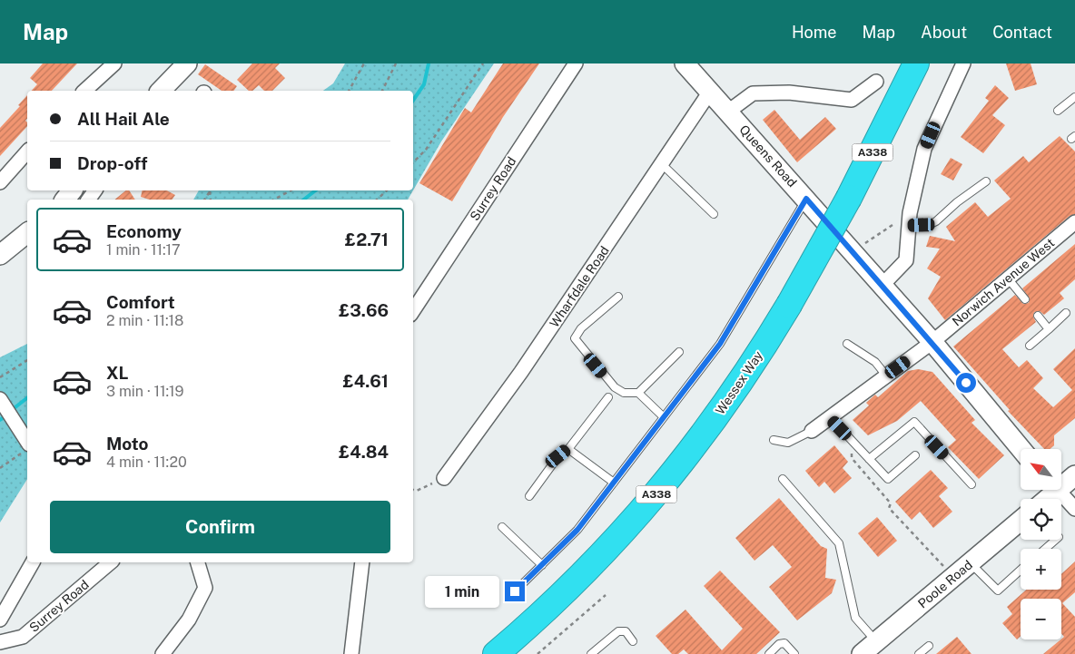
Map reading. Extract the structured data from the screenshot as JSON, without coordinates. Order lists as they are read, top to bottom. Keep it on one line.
{"streets":{"highway":["A338","Wessex Way"],"street":["Queens Road","Surrey Road","Norwich Avenue West","Wharfdale Road","Poole Road"]},"crossings":[["Queens Road","Norwich Avenue West"],["Queens Road","Wharfdale Road"]],"north":"top left","page":{"header":"Map","nav":["Home","Map","About","Contact"],"banner":["All Hail Ale","Drop-off"],"list":[{"name":"Economy","note":"1 min · 11:17","value":"£2.71"},{"name":"Comfort","note":"2 min · 11:18","value":"£3.66"},{"name":"XL","note":"3 min · 11:19","value":"£4.61"},{"name":"Moto","note":"4 min · 11:20","value":"£4.84"}],"map_buttons":["+","−"],"buttons":"Confirm","bubble":"1 min"}}
